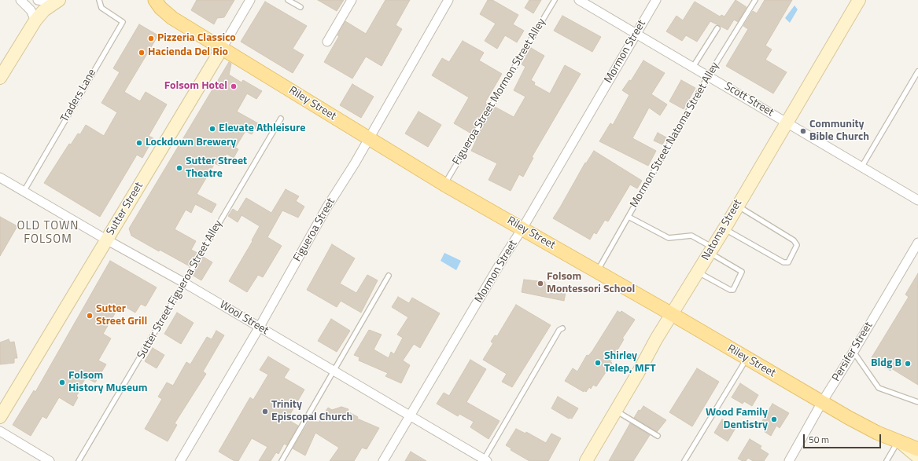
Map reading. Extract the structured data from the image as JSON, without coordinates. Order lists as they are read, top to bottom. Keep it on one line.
{"streets":{"main road":["Riley Street"],"street":["Mormon Street","Scott Street","Sutter Street","Figueroa Street","Natoma Street","Wool Street","Persifer Street"],"lane":["Figueroa Street Mormon Street Alley","Traders Lane","Mormon Street Natoma Street Alley","Sutter Street Figueroa Street Alley"]},"crossings":[["Mormon Street","Scott Street"],["Mormon Street","Riley Street"],["Mormon Street","Wool Street"],["Figueroa Street Mormon Street Alley","Riley Street"],["Traders Lane","Wool Street"],["Scott Street","Mormon Street Natoma Street Alley"],["Scott Street","Natoma Street"],["Riley Street","Mormon Street Natoma Street Alley"],["Riley Street","Sutter Street"],["Riley Street","Figueroa Street"],["Riley Street","Natoma Street"],["Riley Street","Persifer Street"],["Sutter Street","Wool Street"],["Figueroa Street","Wool Street"],["Sutter Street Figueroa Street Alley","Wool Street"]],"districts":["OLD TOWN FOLSOM"],"places":["Pizzeria Classico","Hacienda Del Rio","Folsom Hotel","Elevate Athleisure","Community Bible Church","Lockdown Brewery","Sutter Street Theatre","Folsom Montessori School","Sutter Street Grill","Shirley Telep, MFT","Bldg B","Folsom History Museum","Trinity Episcopal Church","Wood Family Dentistry"],"scale_bar":"50 m"}
